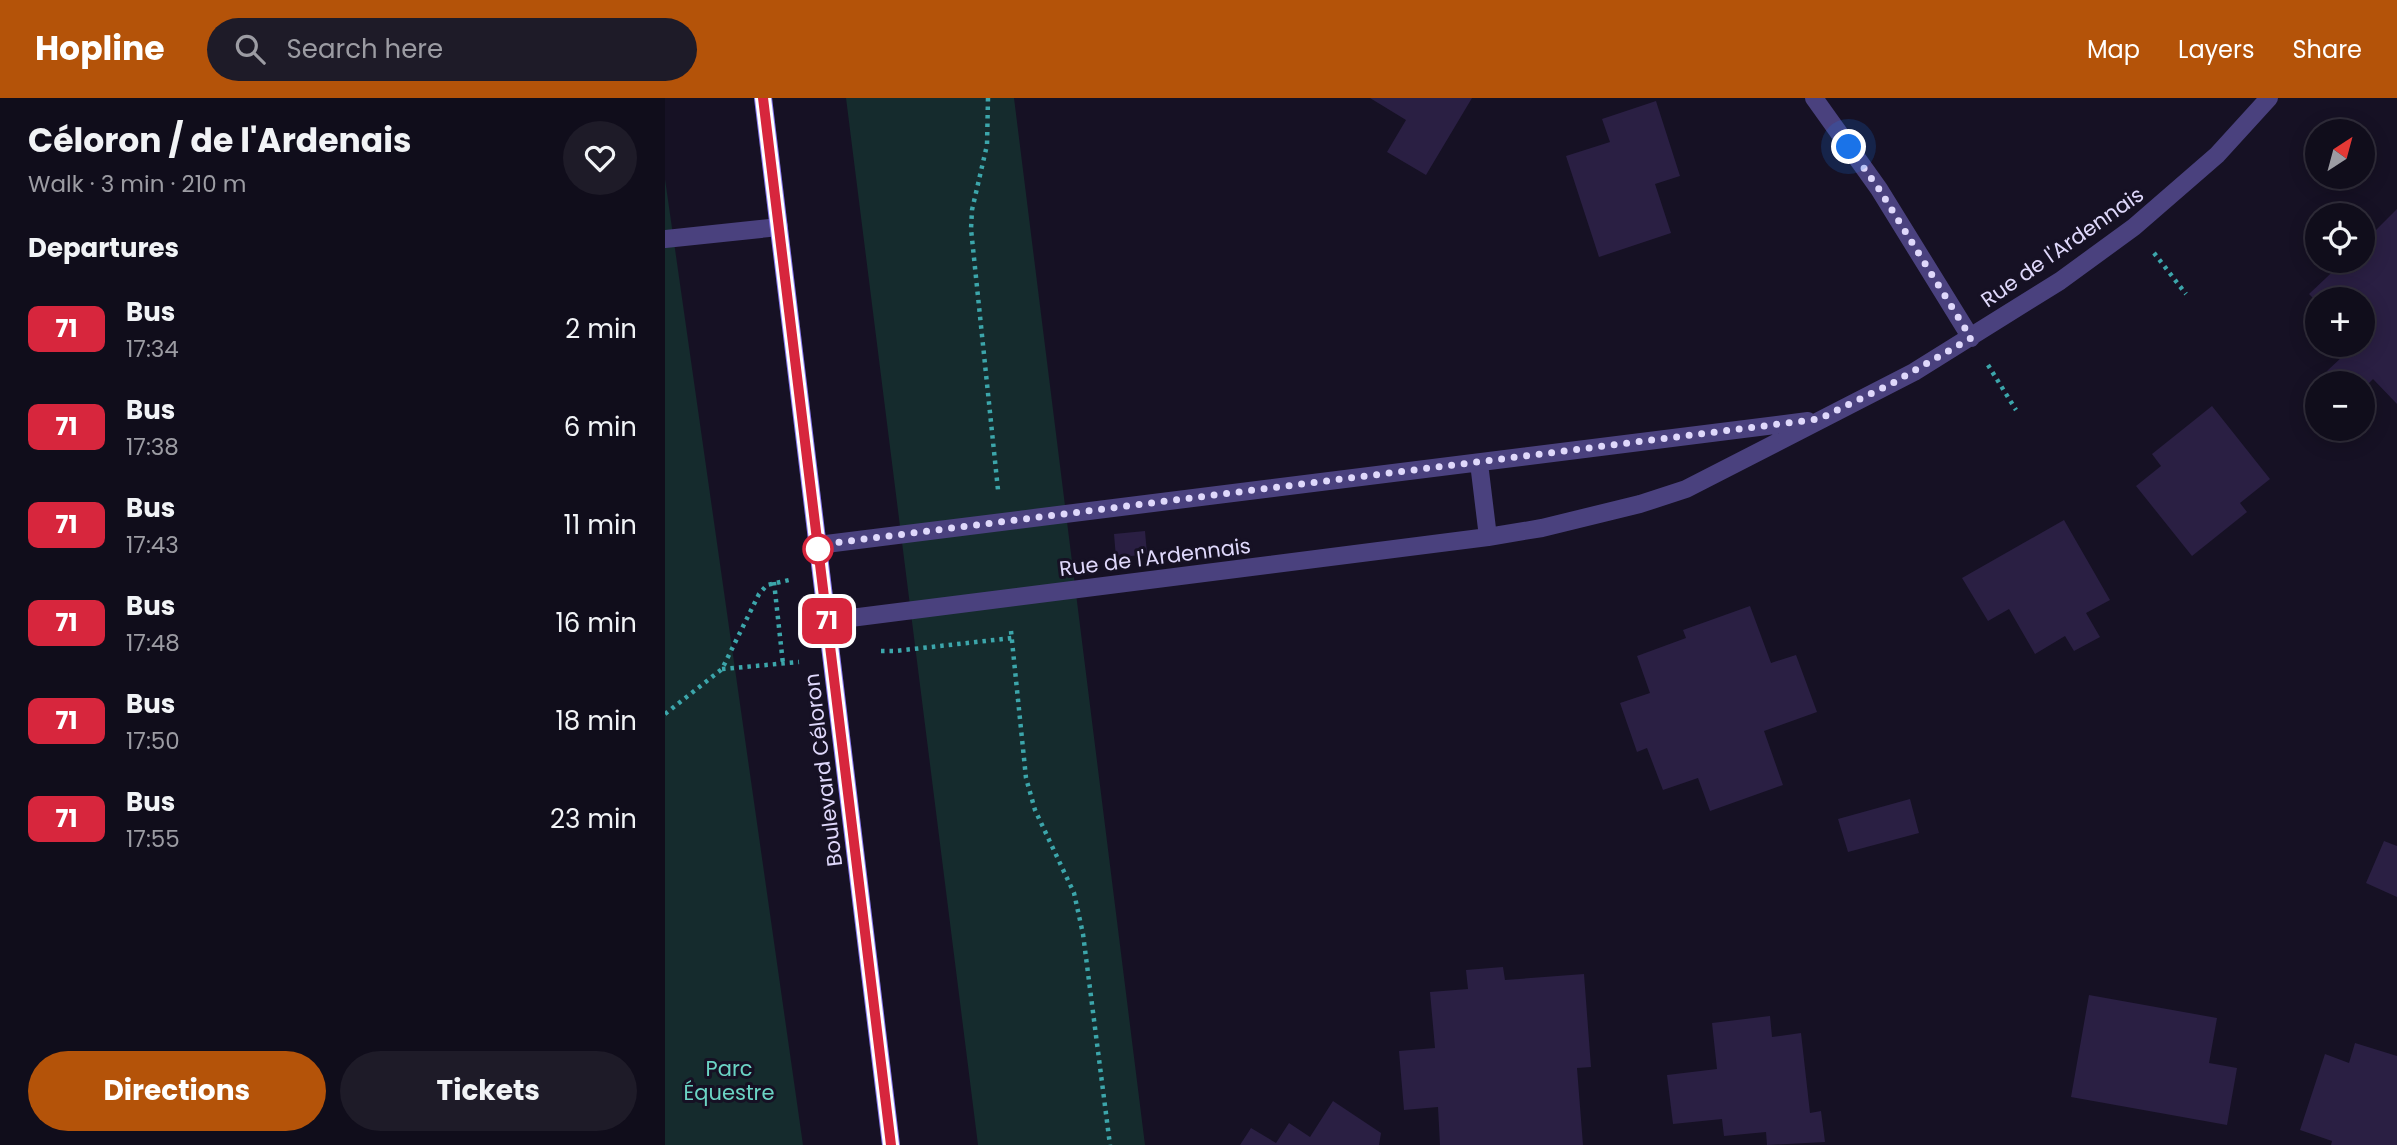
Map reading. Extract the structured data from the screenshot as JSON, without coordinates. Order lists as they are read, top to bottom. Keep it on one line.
{"streets":{"street":["Rue de l'Ardennais","Boulevard Céloron"]},"crossings":[["Rue de l'Ardennais","Boulevard Céloron"]],"parks":["Parc Équestre"],"lines":["bus line 71"],"north":"top right","page":{"header":"Hopline","search":"Search here","nav":["Map","Layers","Share"],"heading":[["Céloron / de l'Ardenais","Walk · 3 min · 210 m"],"Departures"],"on_map":"71","map_buttons":["+","−"],"list":[{"mark":"71","name":"Bus","note":"17:34","value":"2 min"},{"mark":"71","name":"Bus","note":"17:38","value":"6 min"},{"mark":"71","name":"Bus","note":"17:43","value":"11 min"},{"mark":"71","name":"Bus","note":"17:48","value":"16 min"},{"mark":"71","name":"Bus","note":"17:50","value":"18 min"},{"mark":"71","name":"Bus","note":"17:55","value":"23 min"}],"buttons":["Directions","Tickets"]}}
